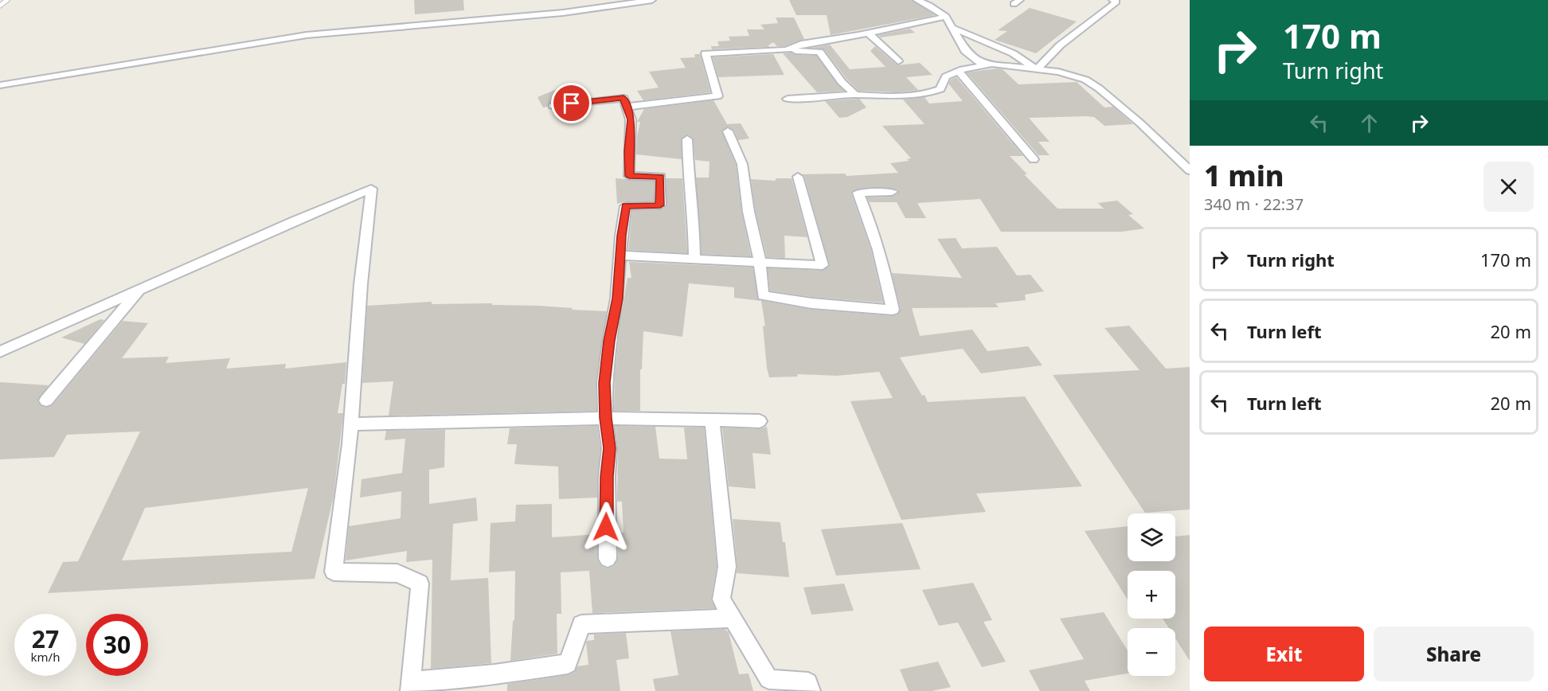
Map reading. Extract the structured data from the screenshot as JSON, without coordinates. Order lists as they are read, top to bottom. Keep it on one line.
{"page":{"turn":["170 m","Turn right"],"heading":["1 min","340 m · 22:37"],"list":[{"name":"Turn right","value":"170 m"},{"name":"Turn left","value":"20 m"},{"name":"Turn left","value":"20 m"}],"map_buttons":["+","−"],"speed":"27 km/h","limit":"30","buttons":["Exit","Share"]}}
